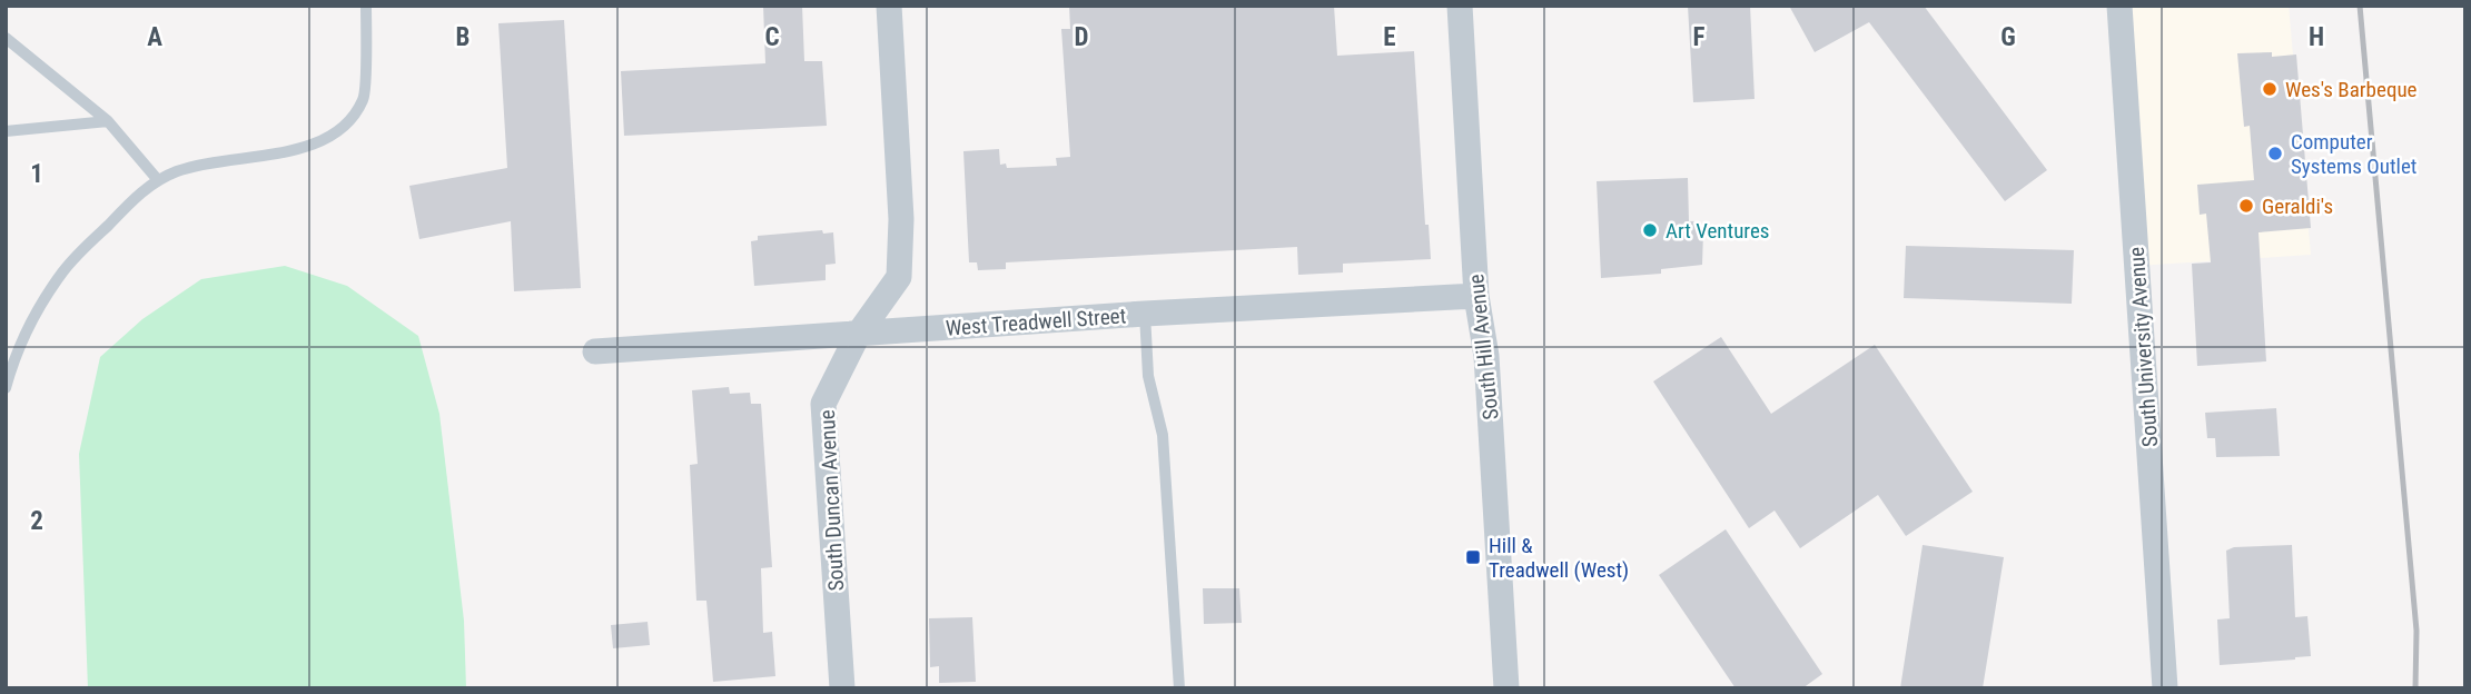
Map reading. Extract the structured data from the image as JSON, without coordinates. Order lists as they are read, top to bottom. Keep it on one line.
{"streets":{"street":["West Treadwell Street","South Hill Avenue","South University Avenue","South Duncan Avenue"]},"crossings":[["West Treadwell Street","South Hill Avenue"],["West Treadwell Street","South Duncan Avenue"]],"places":{"other":["Wes's Barbeque","Computer Systems Outlet","Geraldi's","Art Ventures"],"transit":["Hill & Treadwell (West)"]},"grid":{"columns":["A","B","C","D","E","F","G","H"],"rows":["1","2"]}}
